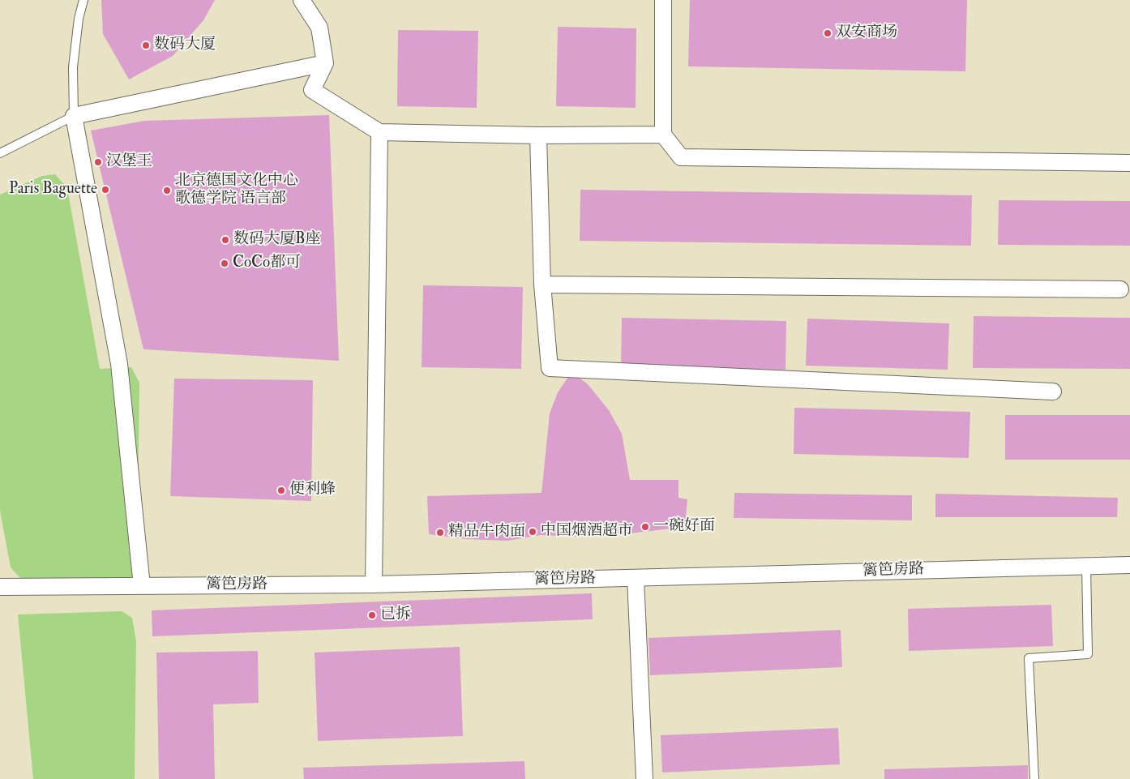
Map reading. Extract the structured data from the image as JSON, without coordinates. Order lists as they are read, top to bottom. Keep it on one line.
{"streets":{"street":["篱笆房路"]},"places":["双安商场","数码大厦","汉堡王","Paris Baguette","北京德国文化中心 歌德学院 语言部","数码大厦B座","CoCo都可","便利蜂","一碗好面","中国烟酒超市","精品牛肉面","已拆"]}
